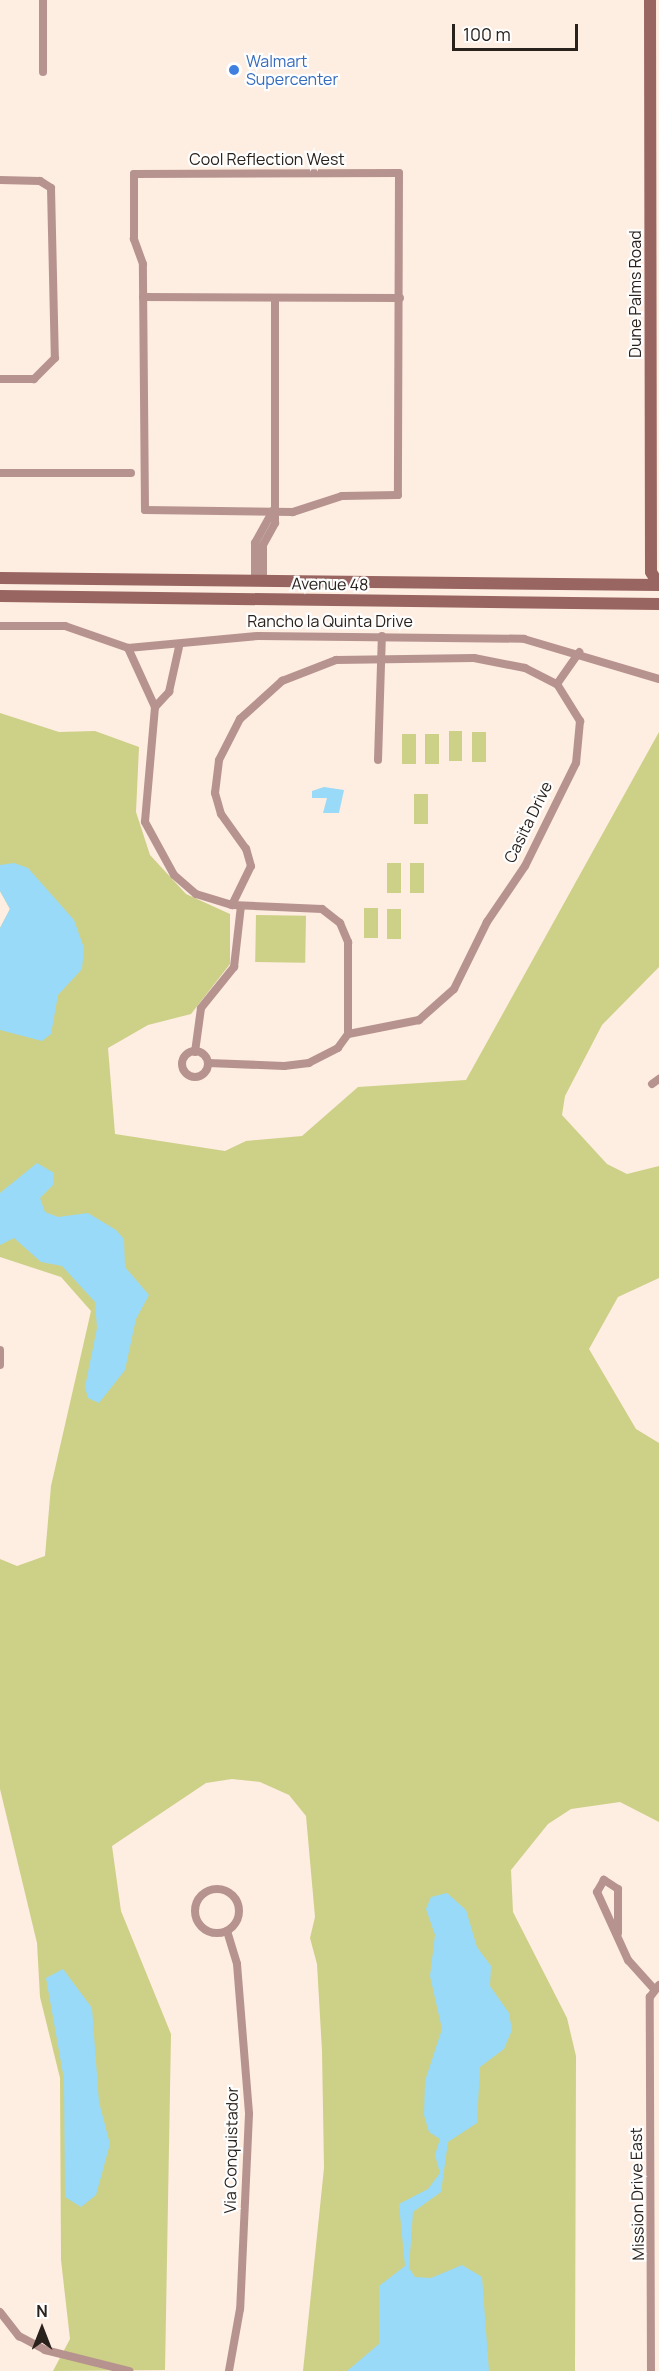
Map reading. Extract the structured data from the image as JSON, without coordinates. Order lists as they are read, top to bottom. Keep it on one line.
{"streets":{"main road":["Dune Palms Road","Avenue 48"],"street":["Cool Reflection West","Rancho la Quinta Drive","Casita Drive","Via Conquistador","Mission Drive East"]},"crossings":[["Dune Palms Road","Avenue 48"]],"places":["Walmart Supercenter"],"scale_bar":"100 m","north":"top"}
